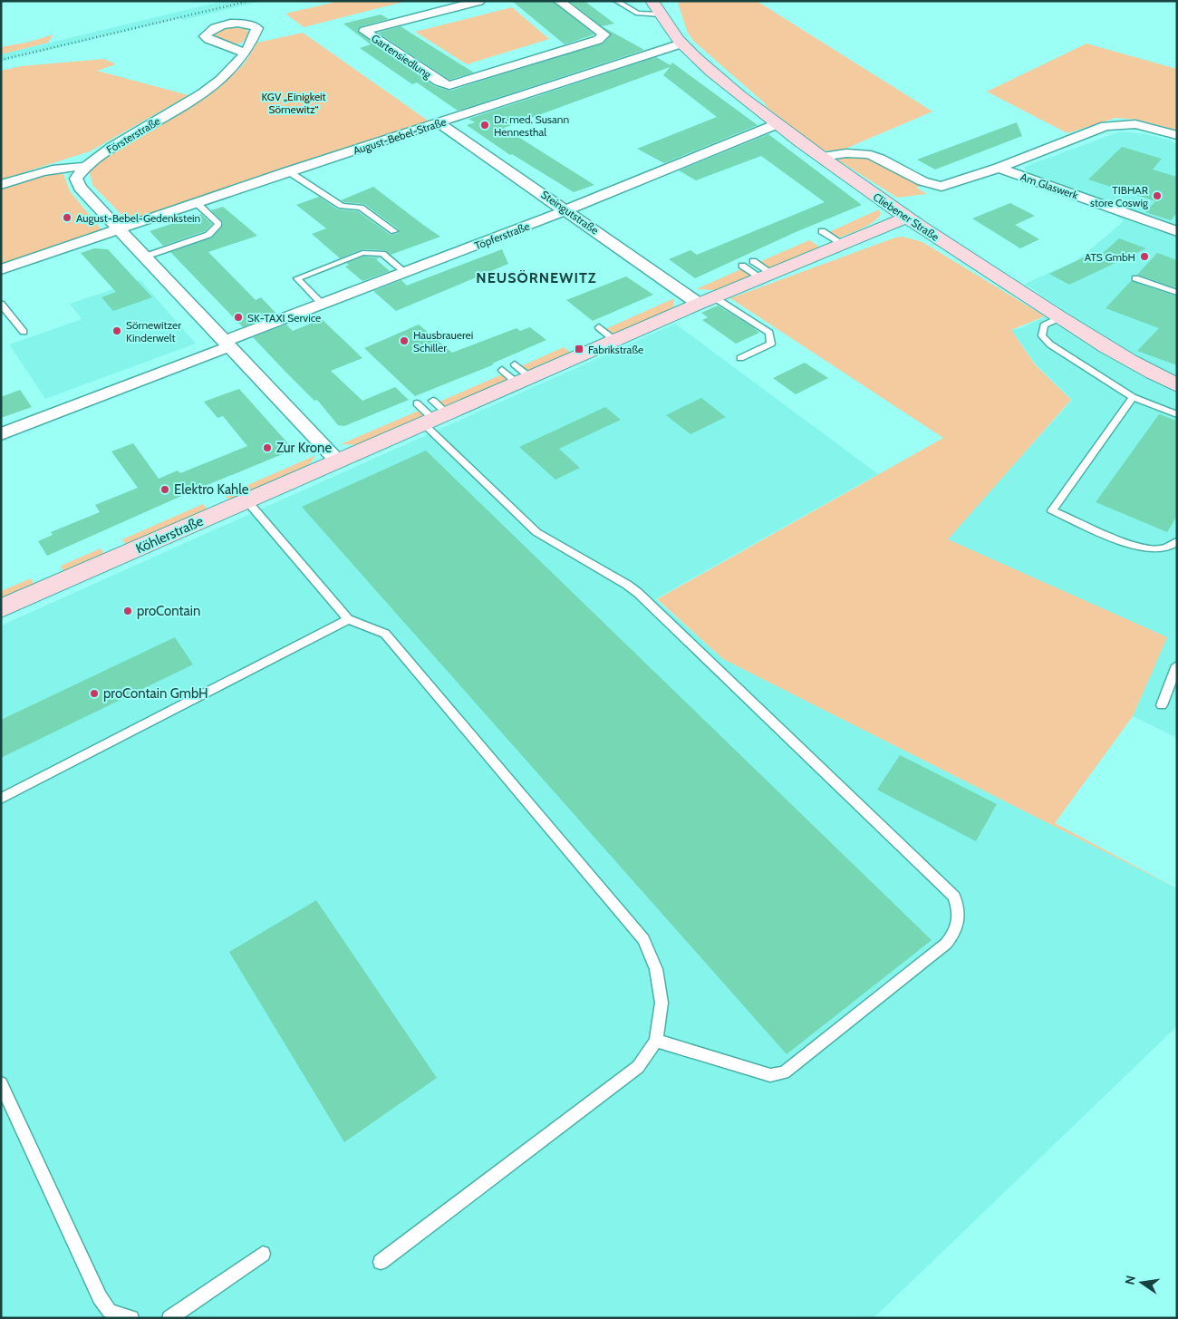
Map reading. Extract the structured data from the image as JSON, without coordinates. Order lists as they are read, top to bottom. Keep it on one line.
{"streets":{"street":["Gartensiedlung","Försterstraße","August-Bebel-Straße","Am Glaswerk","Steingutstraße","Cliebener Straße","Töpferstraße","Köhlerstraße"]},"crossings":[["August-Bebel-Straße","Steingutstraße"],["August-Bebel-Straße","Cliebener Straße"],["Am Glaswerk","Cliebener Straße"],["Steingutstraße","Töpferstraße"],["Cliebener Straße","Töpferstraße"]],"districts":["NEUSÖRNEWITZ"],"parks":["KGV „Einigkeit Sörnewitz“"],"places":{"other":["Dr. med. Susann Hennesthal","TIBHAR store Coswig","August-Bebel-Gedenkstein","ATS GmbH","SK-TAXI Service","Sörnewitzer Kinderwelt","Hausbrauerei Schiller","Zur Krone","Elektro Kahle","proContain","proContain GmbH"],"transit":["Fabrikstraße"]},"north":"left"}
